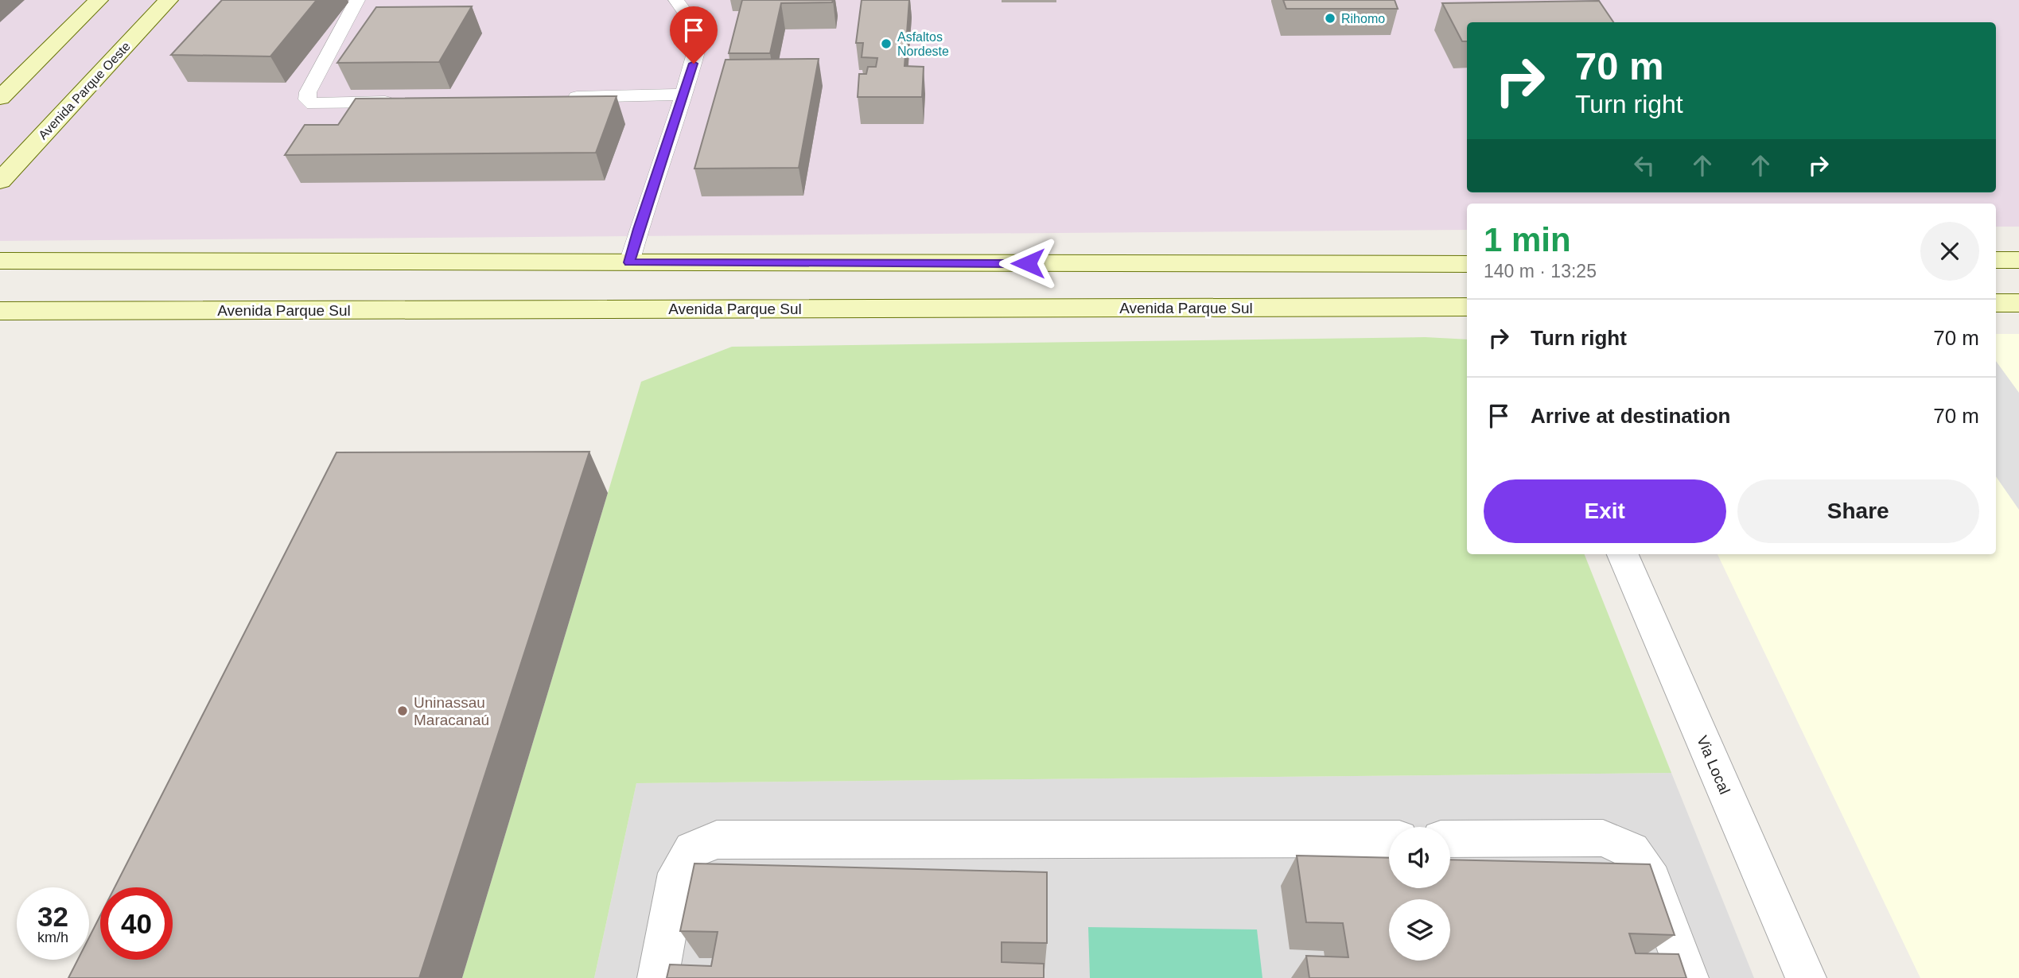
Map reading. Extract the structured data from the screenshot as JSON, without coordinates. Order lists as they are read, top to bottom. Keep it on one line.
{"streets":{"street":["Avenida Parque Oeste","Avenida Parque Sul","Via Local"]},"places":["Rihomo","Asfaltos Nordeste","Uninassau Maracanaú"],"page":{"turn":["70 m","Turn right"],"heading":["1 min","140 m · 13:25"],"list":[{"name":"Turn right","value":"70 m"},{"name":"Arrive at destination","value":"70 m"}],"buttons":["Exit","Share"],"speed":"32 km/h","limit":"40"}}
